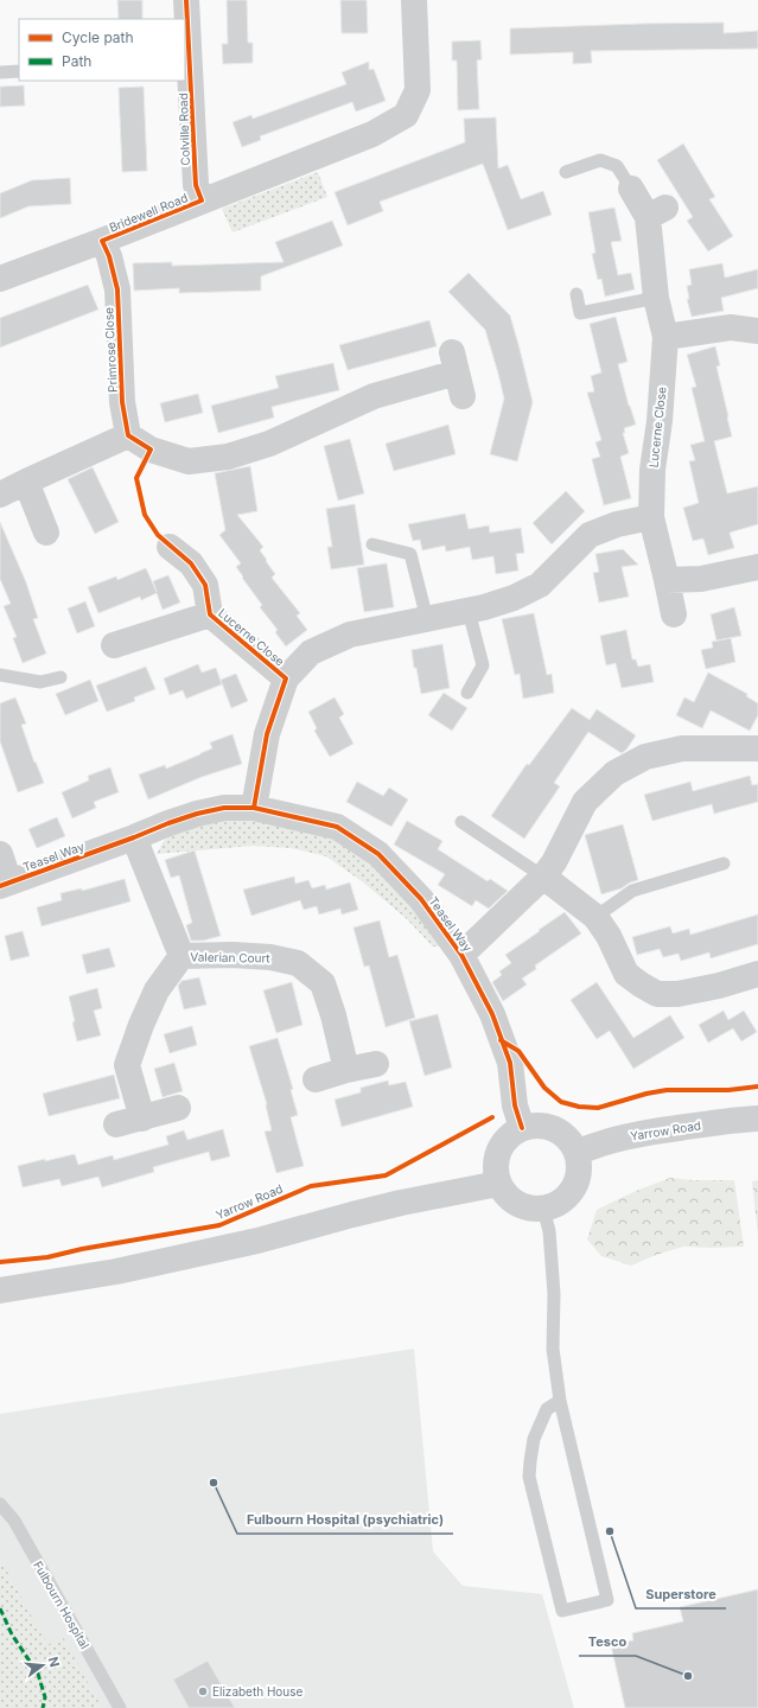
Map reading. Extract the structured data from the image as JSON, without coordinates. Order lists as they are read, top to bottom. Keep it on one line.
{"streets":{"street":["Colville Road","Bridewell Road","Primrose Close","Lucerne Close","Teasel Way","Valerian Court","Yarrow Road"],"lane":["Fulbourn Hospital"]},"crossings":[["Colville Road","Bridewell Road"],["Bridewell Road","Primrose Close"],["Lucerne Close","Teasel Way"],["Teasel Way","Valerian Court"],["Teasel Way","Yarrow Road"]],"places":["Fulbourn Hospital (psychiatric)","Superstore","Tesco","Elizabeth House"],"legend":["Cycle path","Path"],"north":"right"}
